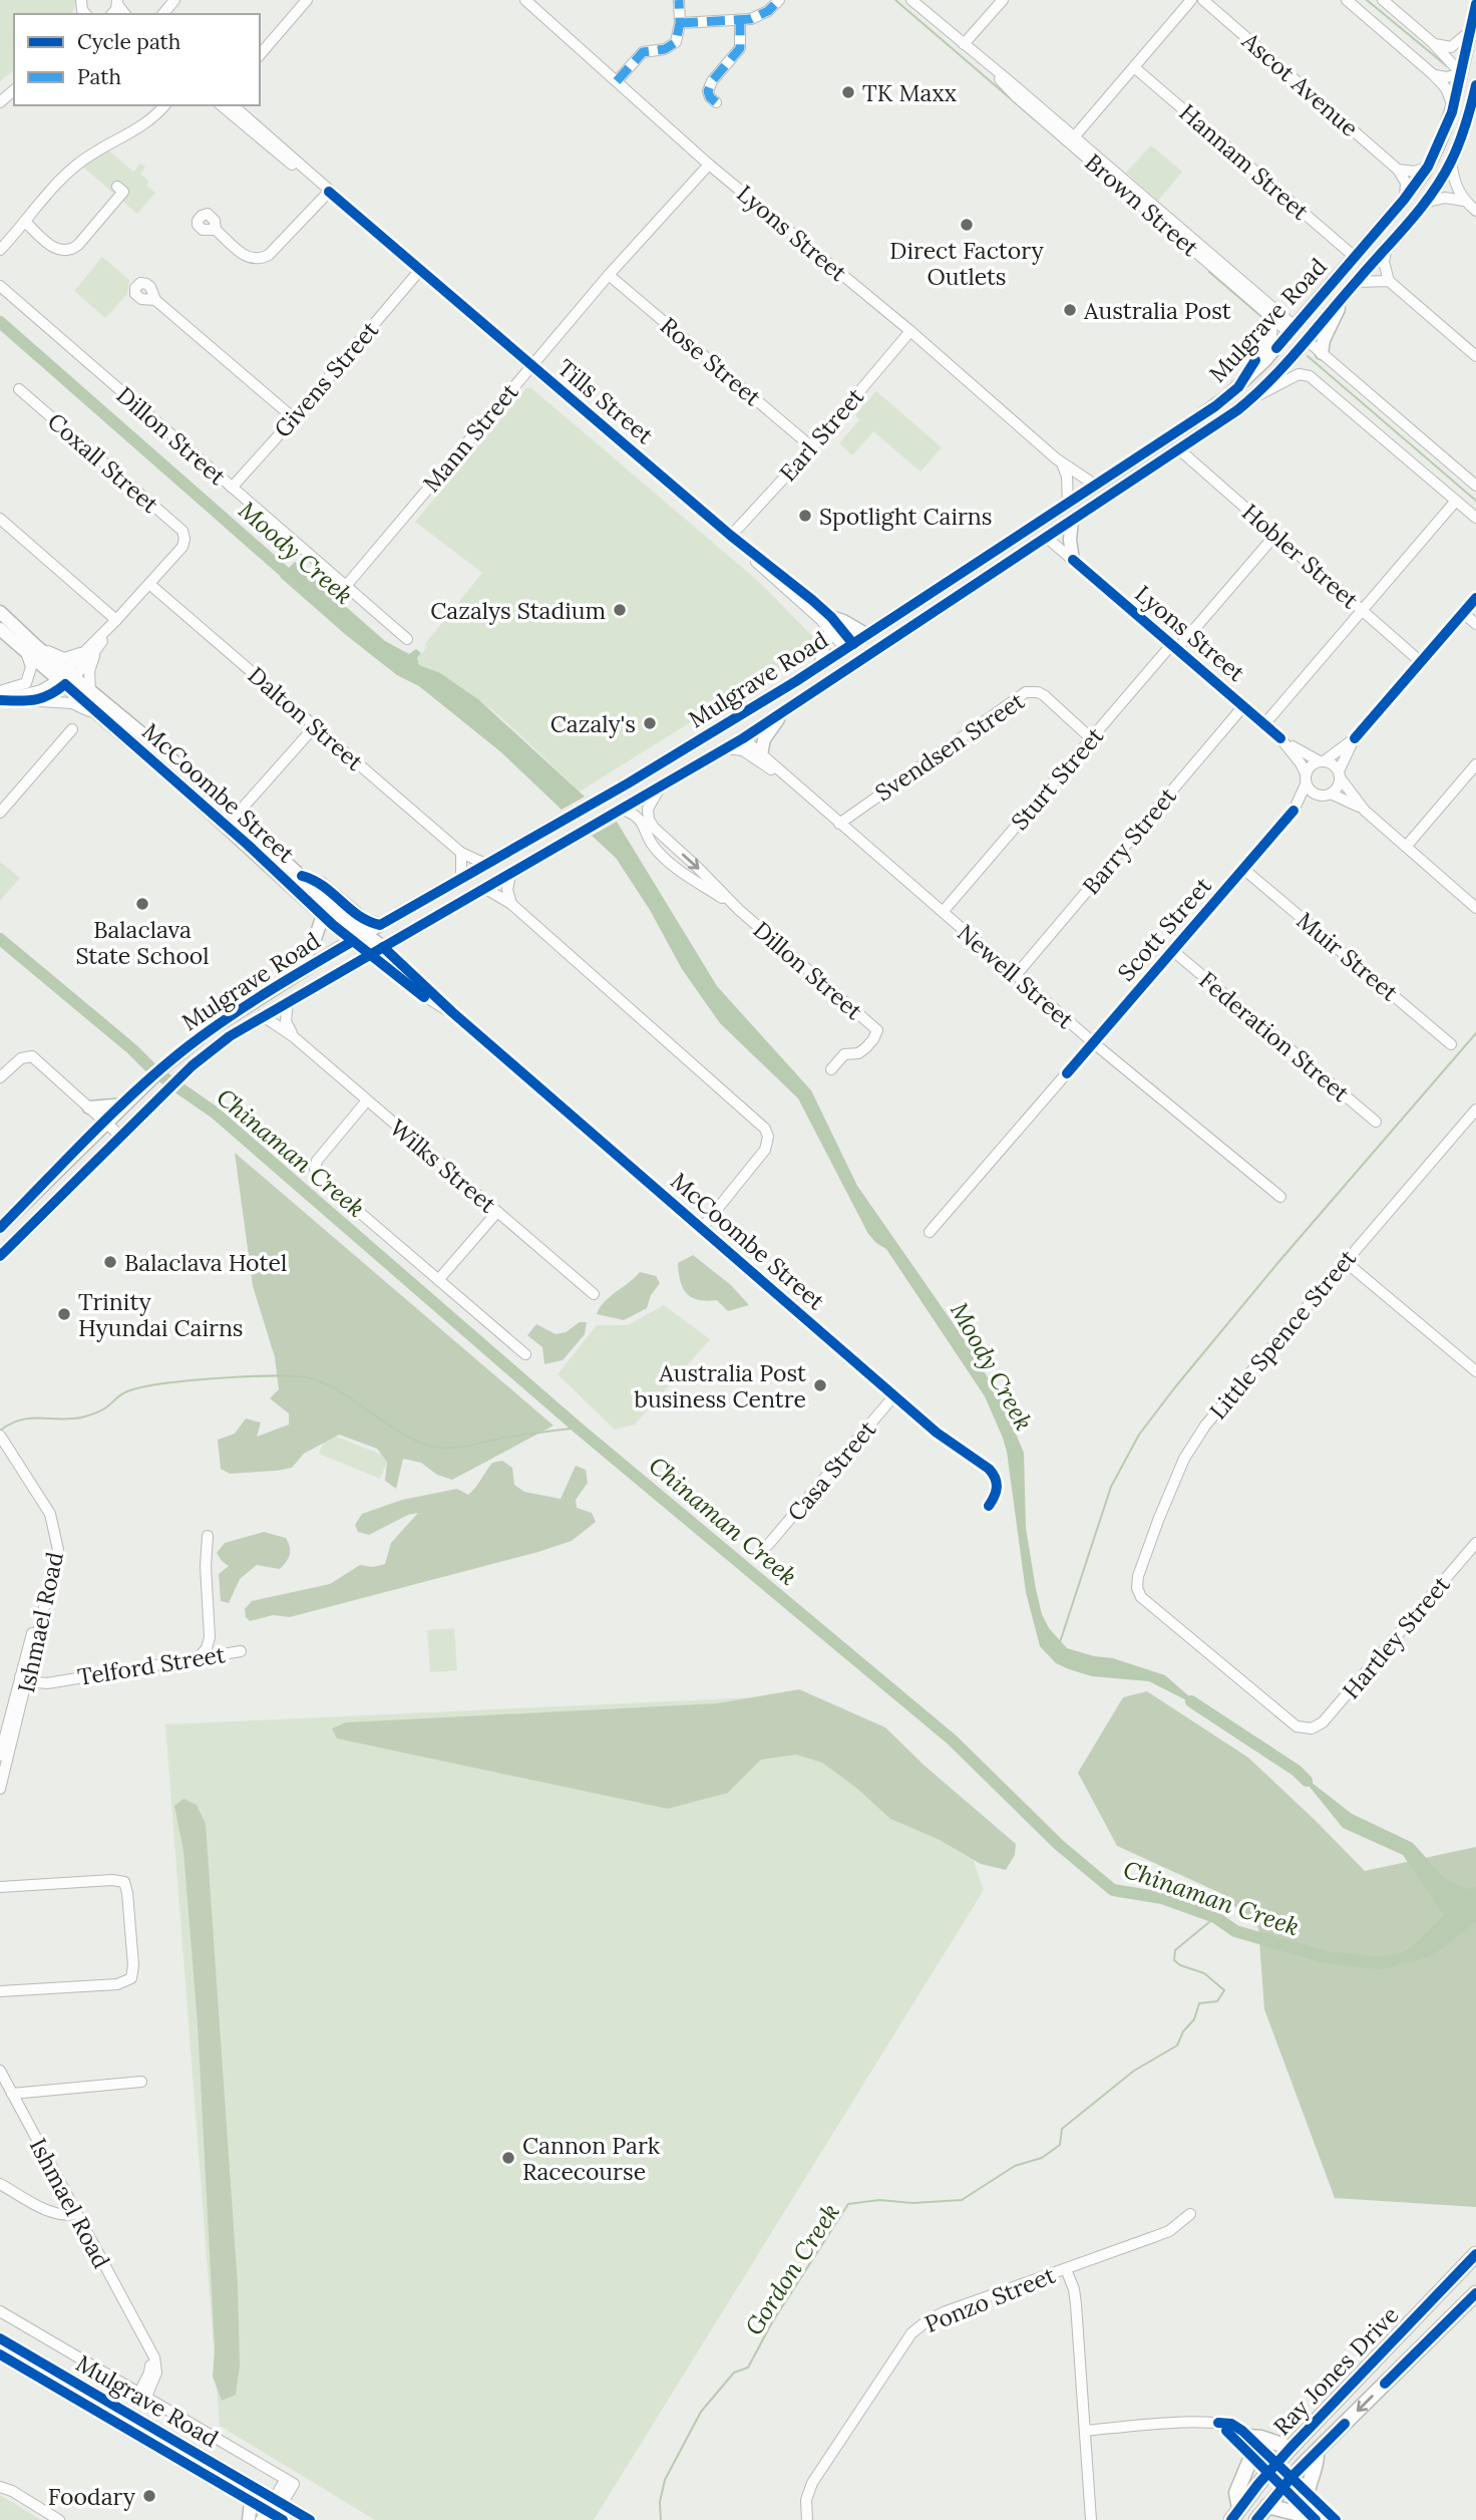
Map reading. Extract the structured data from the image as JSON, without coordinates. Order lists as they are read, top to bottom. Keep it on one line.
{"streets":{"highway":["Ray Jones Drive"],"main road":["Brown Street","Mulgrave Road","McCoombe Street"],"street":["Ascot Avenue","Hannam Street","Lyons Street","Rose Street","Givens Street","Tills Street","Earl Street","Dillon Street","Mann Street","Coxall Street","Hobler Street","Dalton Street","Svendsen Street","Sturt Street","Barry Street","Scott Street","Muir Street","Newell Street","Federation Street","Wilks Street","Little Spence Street","Casa Street","Ishmael Road","Hartley Street","Telford Street","Ponzo Street"]},"crossings":[["Hannam Street","Mulgrave Road"],["Brown Street","Mulgrave Road"],["Lyons Street","Mulgrave Road"],["Lyons Street","Earl Street"],["Lyons Street","Mann Street"],["Lyons Street","Sturt Street"],["Lyons Street","Barry Street"],["Lyons Street","Scott Street"],["Mulgrave Road","Tills Street"],["Mulgrave Road","Dillon Street"],["Mulgrave Road","Hobler Street"],["Mulgrave Road","Dalton Street"],["Mulgrave Road","McCoombe Street"],["Mulgrave Road","Newell Street"],["Mulgrave Road","Wilks Street"],["Mulgrave Road","Ishmael Road"],["Rose Street","Earl Street"],["Rose Street","Mann Street"],["Givens Street","Tills Street"],["Givens Street","Dillon Street"],["Tills Street","Earl Street"],["Tills Street","Mann Street"],["Dillon Street","Mann Street"],["Coxall Street","Dalton Street"],["Hobler Street","Sturt Street"],["Svendsen Street","Sturt Street"],["Svendsen Street","Newell Street"],["Sturt Street","Newell Street"],["McCoombe Street","Casa Street"],["Barry Street","Newell Street"],["Scott Street","Muir Street"],["Scott Street","Newell Street"],["Scott Street","Federation Street"],["Little Spence Street","Hartley Street"],["Ishmael Road","Telford Street"]],"water":["Moody Creek","Chinaman Creek","Gordon Creek"],"places":["TK Maxx","Direct Factory Outlets","Australia Post","Spotlight Cairns","Cazalys Stadium","Cazaly's","Balaclava State School","Balaclava Hotel","Trinity Hyundai Cairns","Australia Post business Centre","Cannon Park Racecourse","Foodary"],"legend":["Cycle path","Path"]}
